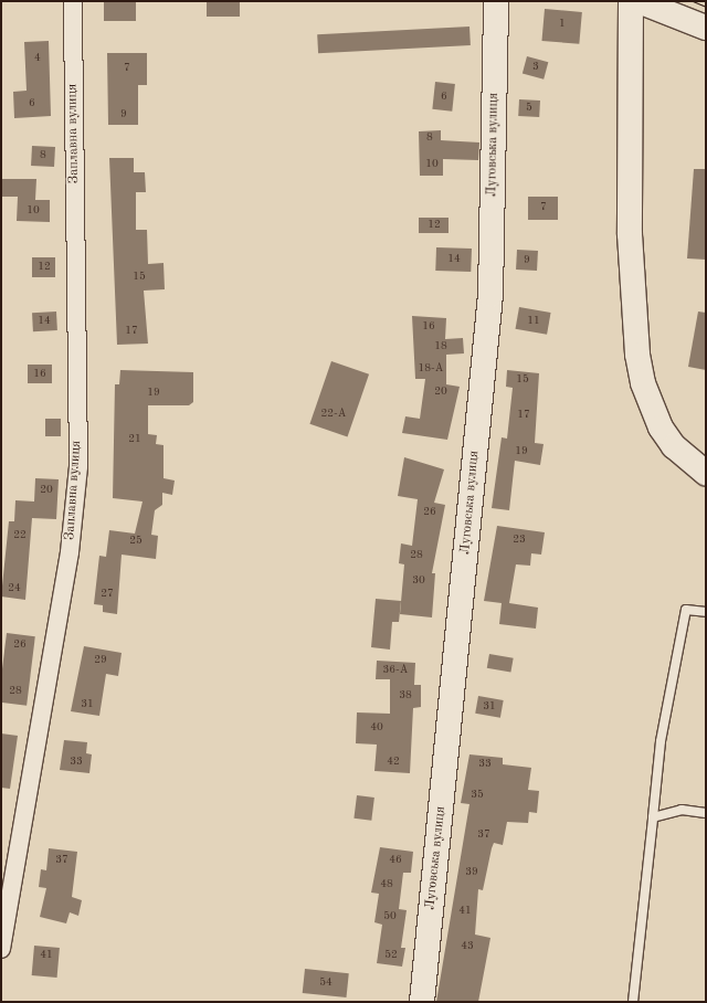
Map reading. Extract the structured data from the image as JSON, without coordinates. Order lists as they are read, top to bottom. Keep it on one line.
{"streets":{"street":["Заплавна вулиця","Луговська вулиця"]},"house_numbers":["1","4","3","7","6","6","5","9","8","8","10","7","10","12","14","9","12","15","14","11","16","17","18","18-А","16","15","20","19","22-А","17","21","19","20","26","22","23","25","28","30","24","27","26","29","36-А","28","38","31","31","40","33","42","33","35","37","37","46","39","48","41","50","43","41","52","54"]}
